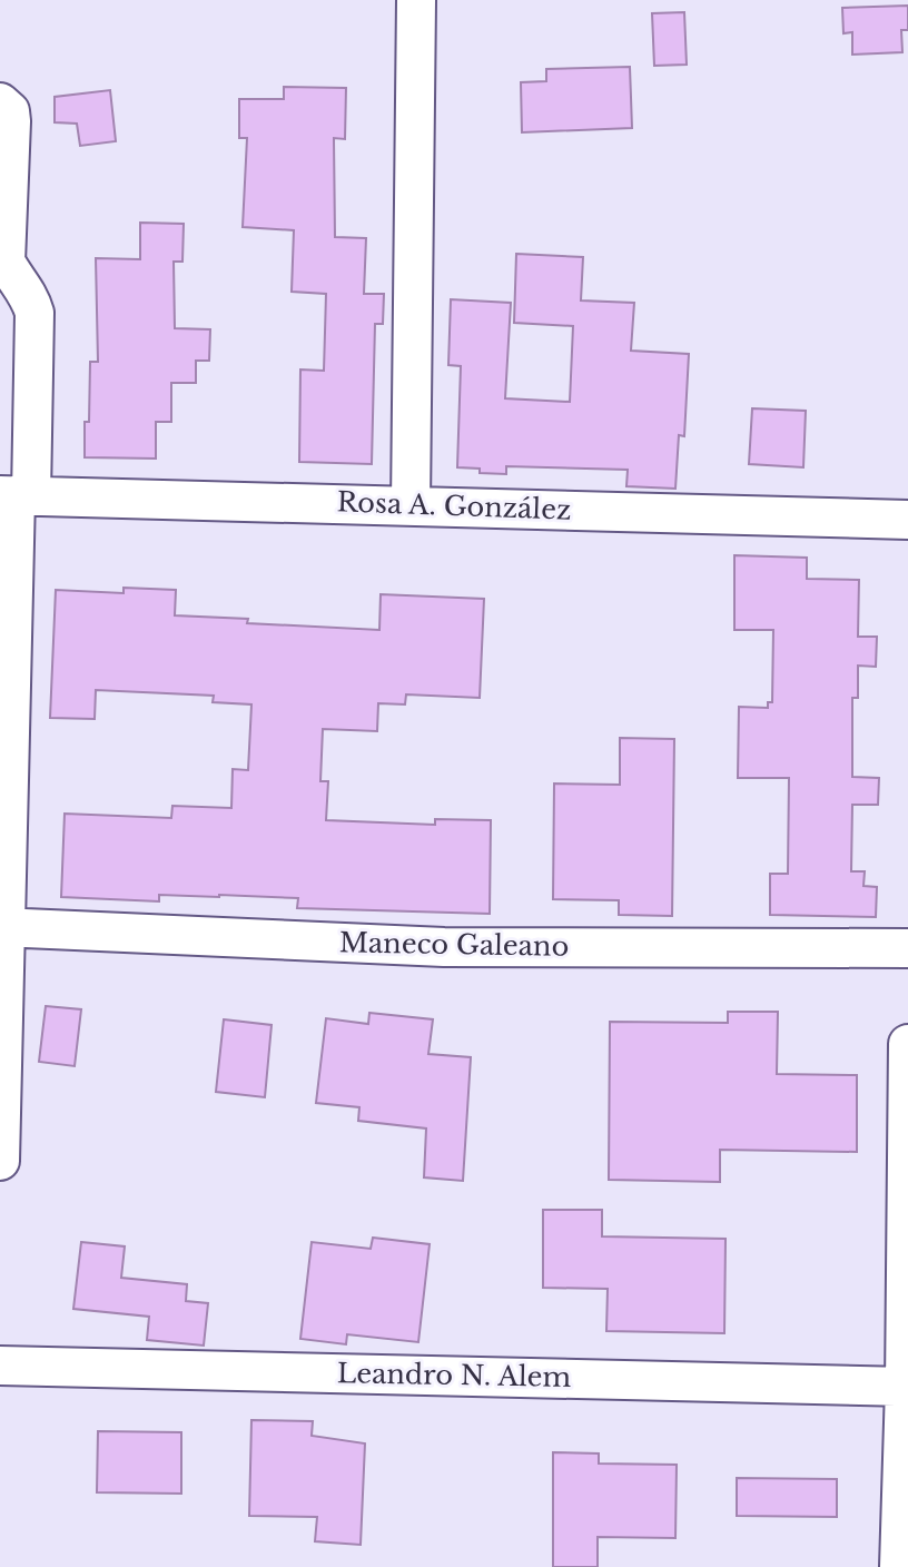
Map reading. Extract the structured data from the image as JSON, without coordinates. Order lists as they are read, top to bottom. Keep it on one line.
{"streets":{"street":["Rosa A. González","Maneco Galeano","Leandro N. Alem"]}}
